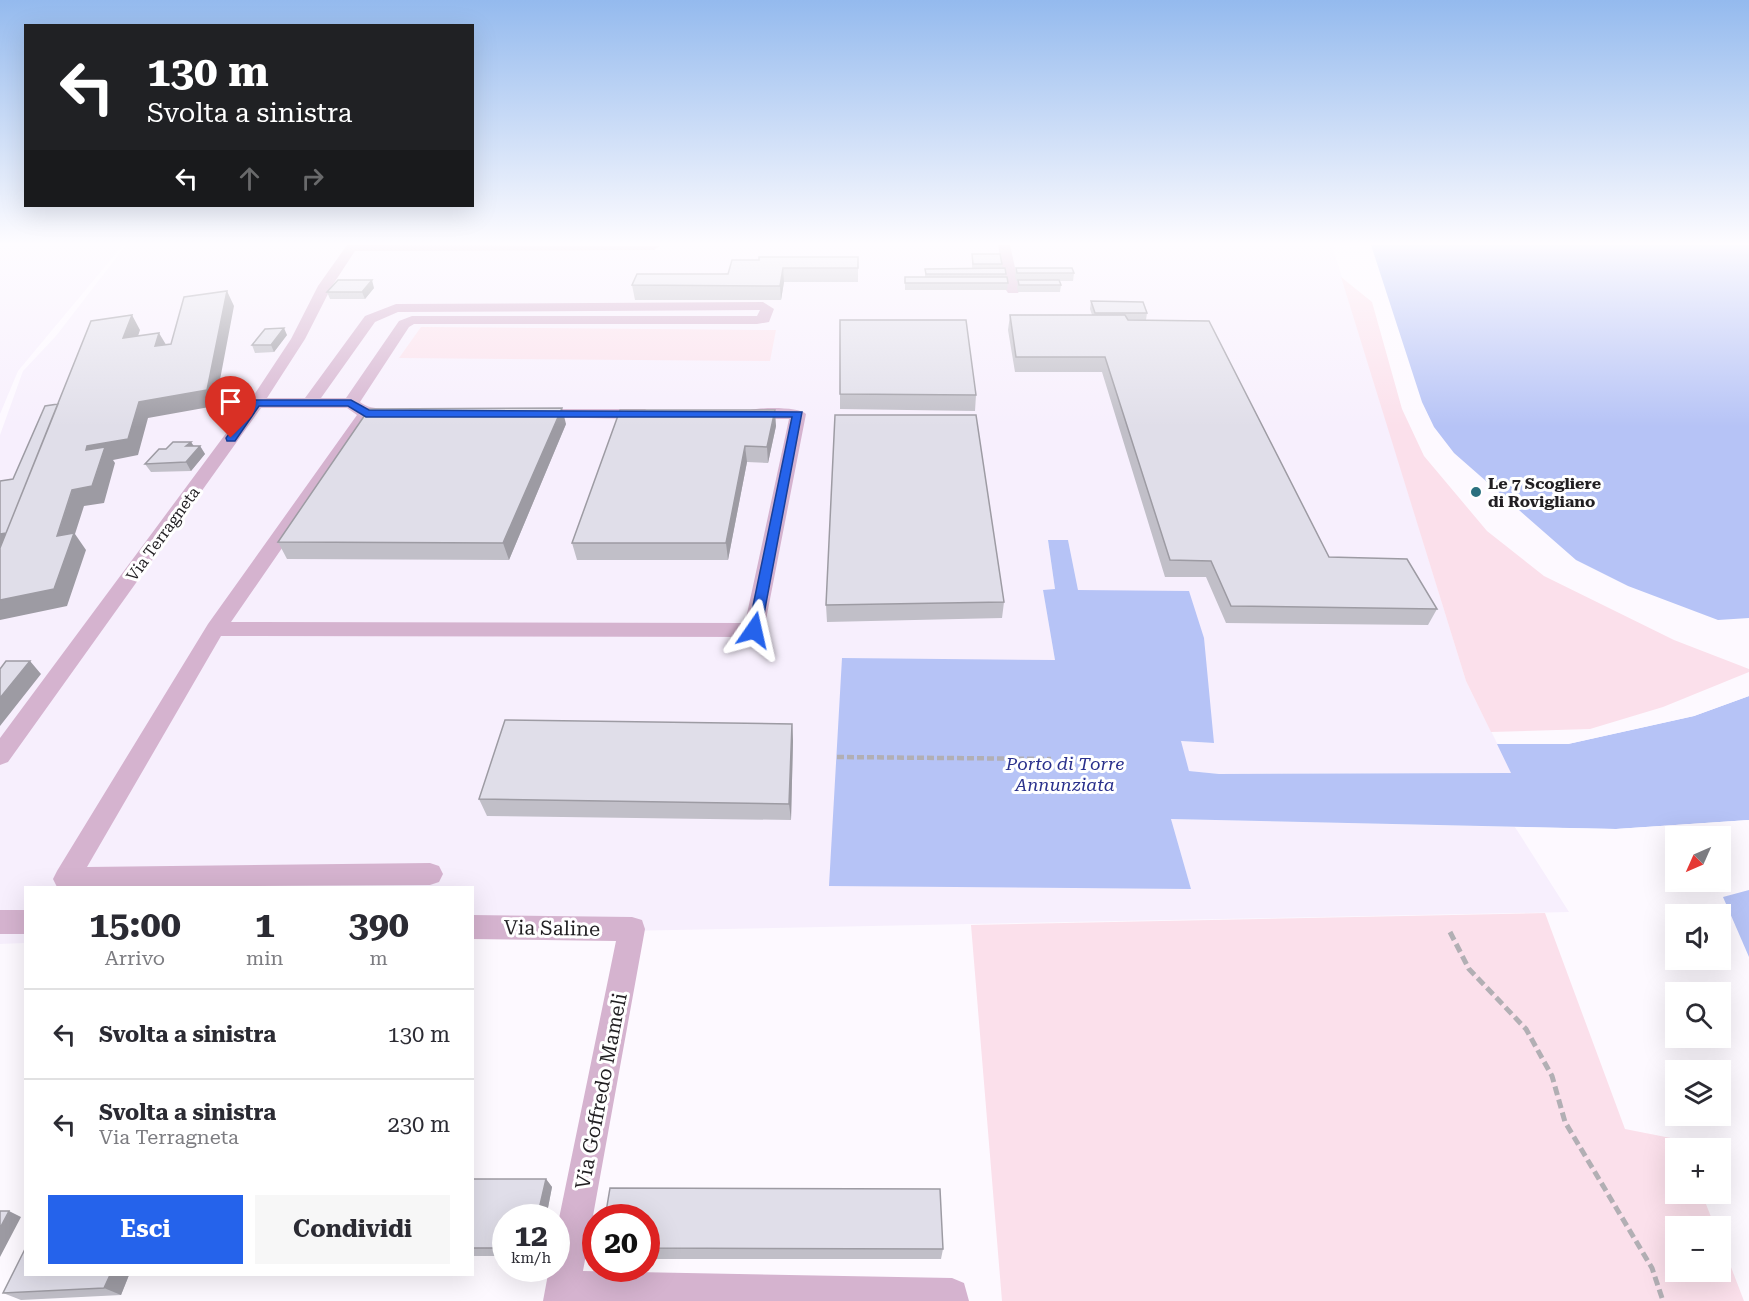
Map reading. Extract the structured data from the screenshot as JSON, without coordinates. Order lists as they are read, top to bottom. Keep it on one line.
{"streets":{"street":["Via Terragneta","Via Saline","Via Goffredo Mameli"]},"crossings":[["Via Saline","Via Goffredo Mameli"]],"water":["Porto di Torre Annunziata"],"places":["Le 7 Scogliere di Rovigliano"],"north":"bottom left","page":{"turn":["130 m","Svolta a sinistra"],"map_buttons":["+","−"],"eta":["15:00","Arrivo","1","min","390","m"],"list":[{"name":"Svolta a sinistra","value":"130 m"},{"name":"Svolta a sinistra","note":"Via Terragneta","value":"230 m"}],"buttons":["Esci","Condividi"],"speed":"12 km/h","limit":"20"}}
